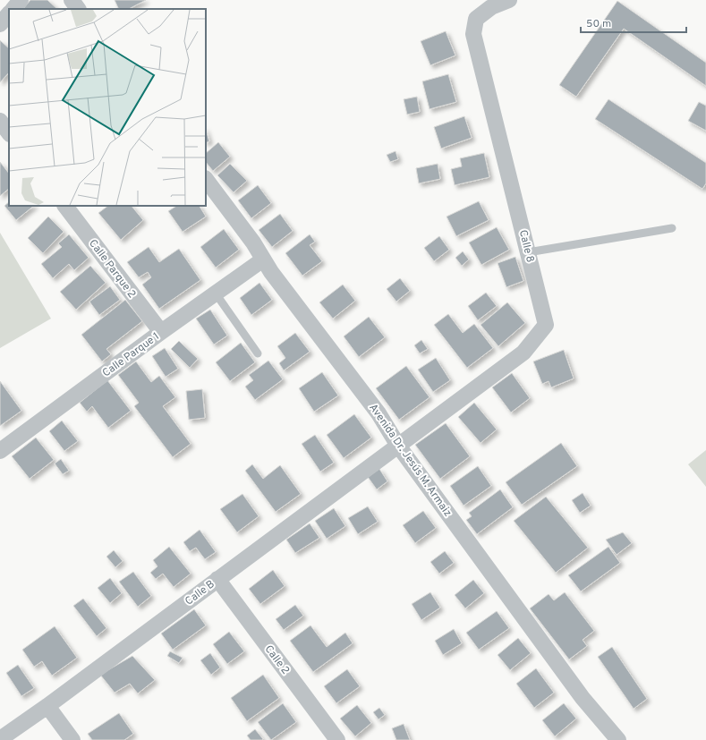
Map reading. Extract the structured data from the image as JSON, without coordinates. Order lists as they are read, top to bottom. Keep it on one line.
{"streets":{"street":["Calle 8","Calle Parque 2","Calle Parque 1","Avenida Dr. Jesús M. Armaiz","Calle B","Calle 2"]},"crossings":[["Calle 8","Avenida Dr. Jesús M. Armaiz"],["Calle 8","Calle B"],["Calle Parque 2","Calle Parque 1"],["Calle Parque 1","Avenida Dr. Jesús M. Armaiz"],["Avenida Dr. Jesús M. Armaiz","Calle B"],["Calle B","Calle 2"]],"scale_bar":"50 m"}
